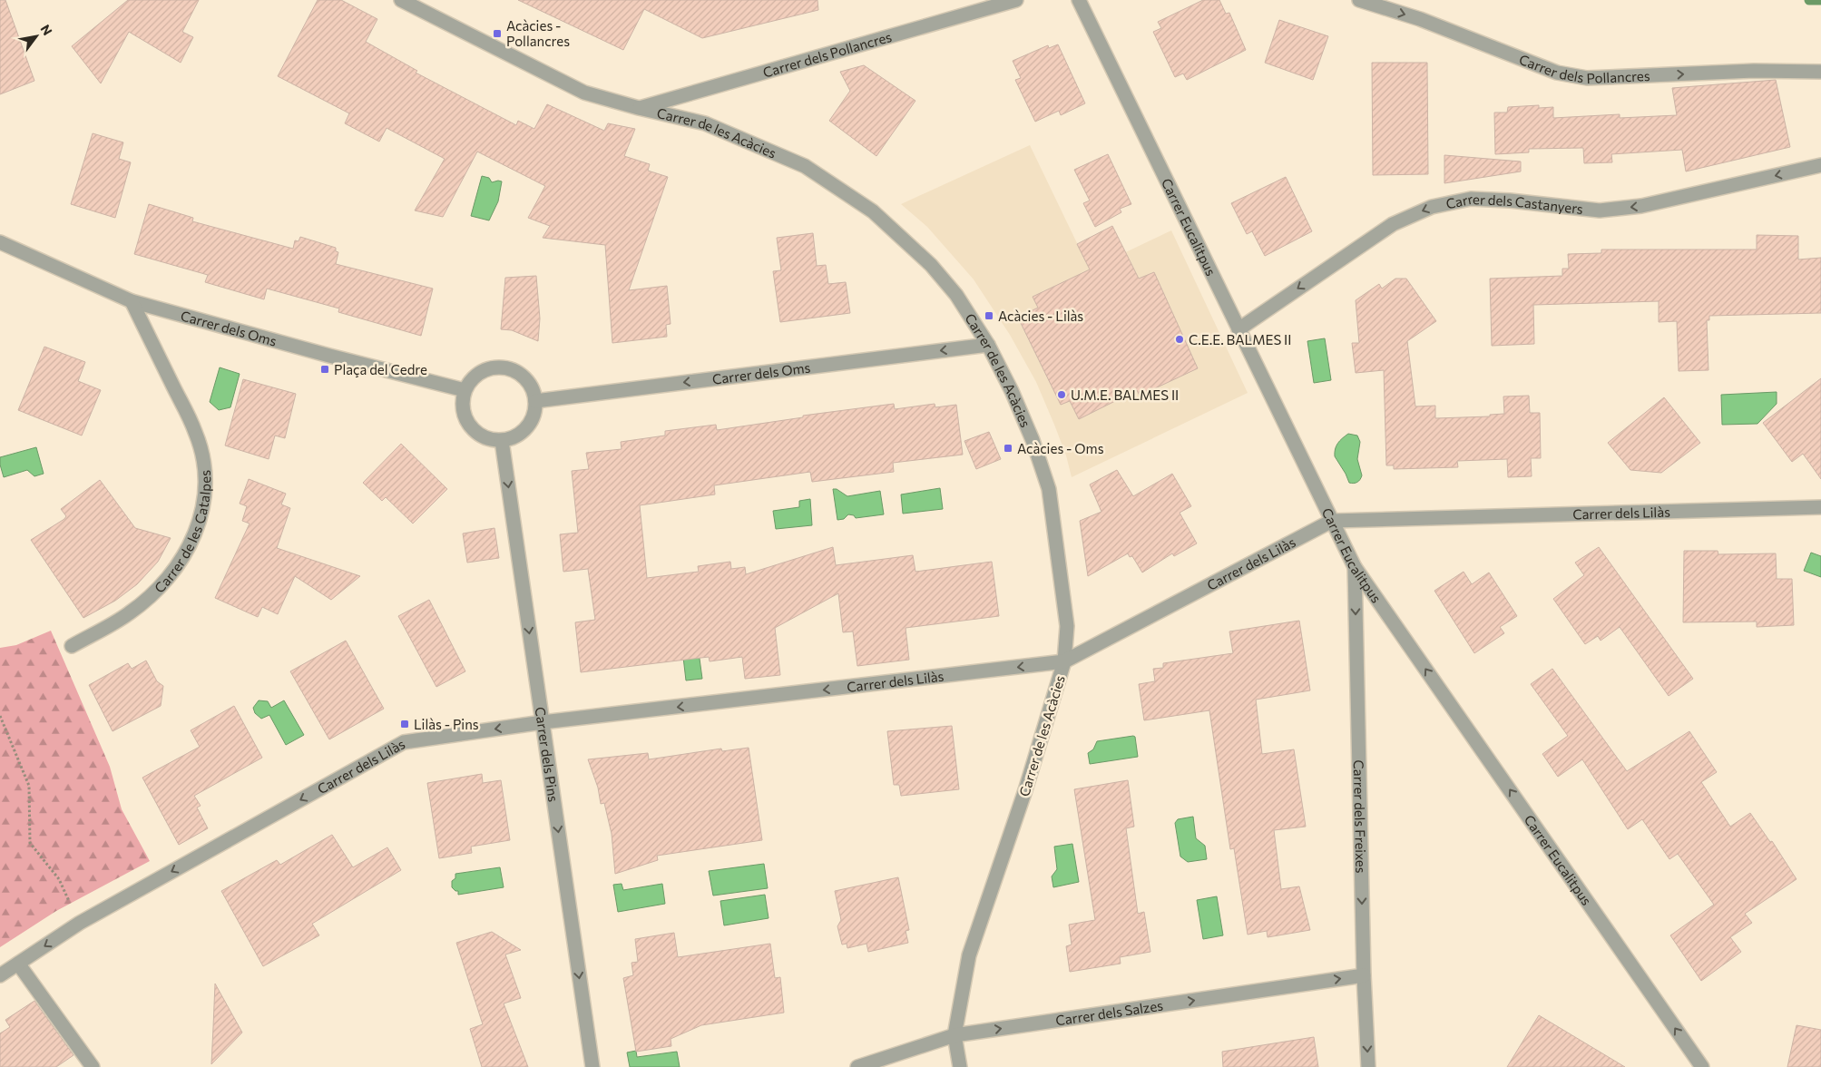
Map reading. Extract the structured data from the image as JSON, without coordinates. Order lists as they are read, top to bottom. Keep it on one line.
{"streets":{"street":["Carrer dels Pollancres","Carrer de les Acàcies","Carrer dels Castanyers","Carrer Eucalitpus","Carrer dels Oms","Carrer dels Lilàs","Carrer de les Catalpes","Carrer dels Pins","Carrer dels Freixes","Carrer dels Salzes"]},"crossings":[["Carrer dels Pollancres","Carrer de les Acàcies"],["Carrer de les Acàcies","Carrer dels Oms"],["Carrer de les Acàcies","Carrer dels Lilàs"],["Carrer de les Acàcies","Carrer dels Salzes"],["Carrer dels Castanyers","Carrer Eucalitpus"],["Carrer Eucalitpus","Carrer dels Lilàs"],["Carrer Eucalitpus","Carrer dels Freixes"],["Carrer dels Oms","Carrer de les Catalpes"],["Carrer dels Oms","Carrer dels Pins"],["Carrer dels Lilàs","Carrer dels Pins"],["Carrer dels Freixes","Carrer dels Salzes"]],"one_way":["Carrer dels Pollancres","Carrer dels Castanyers","Carrer Eucalitpus","Carrer dels Oms","Carrer dels Lilàs","Carrer dels Pins","Carrer dels Freixes","Carrer dels Salzes"],"places":{"transit":["Acàcies - Pollancres","Acàcies - Lilàs","Plaça del Cedre","Acàcies - Oms","Lilàs - Pins"],"other":["C.E.E. BALMES II","U.M.E. BALMES II"]},"north":"top right"}
